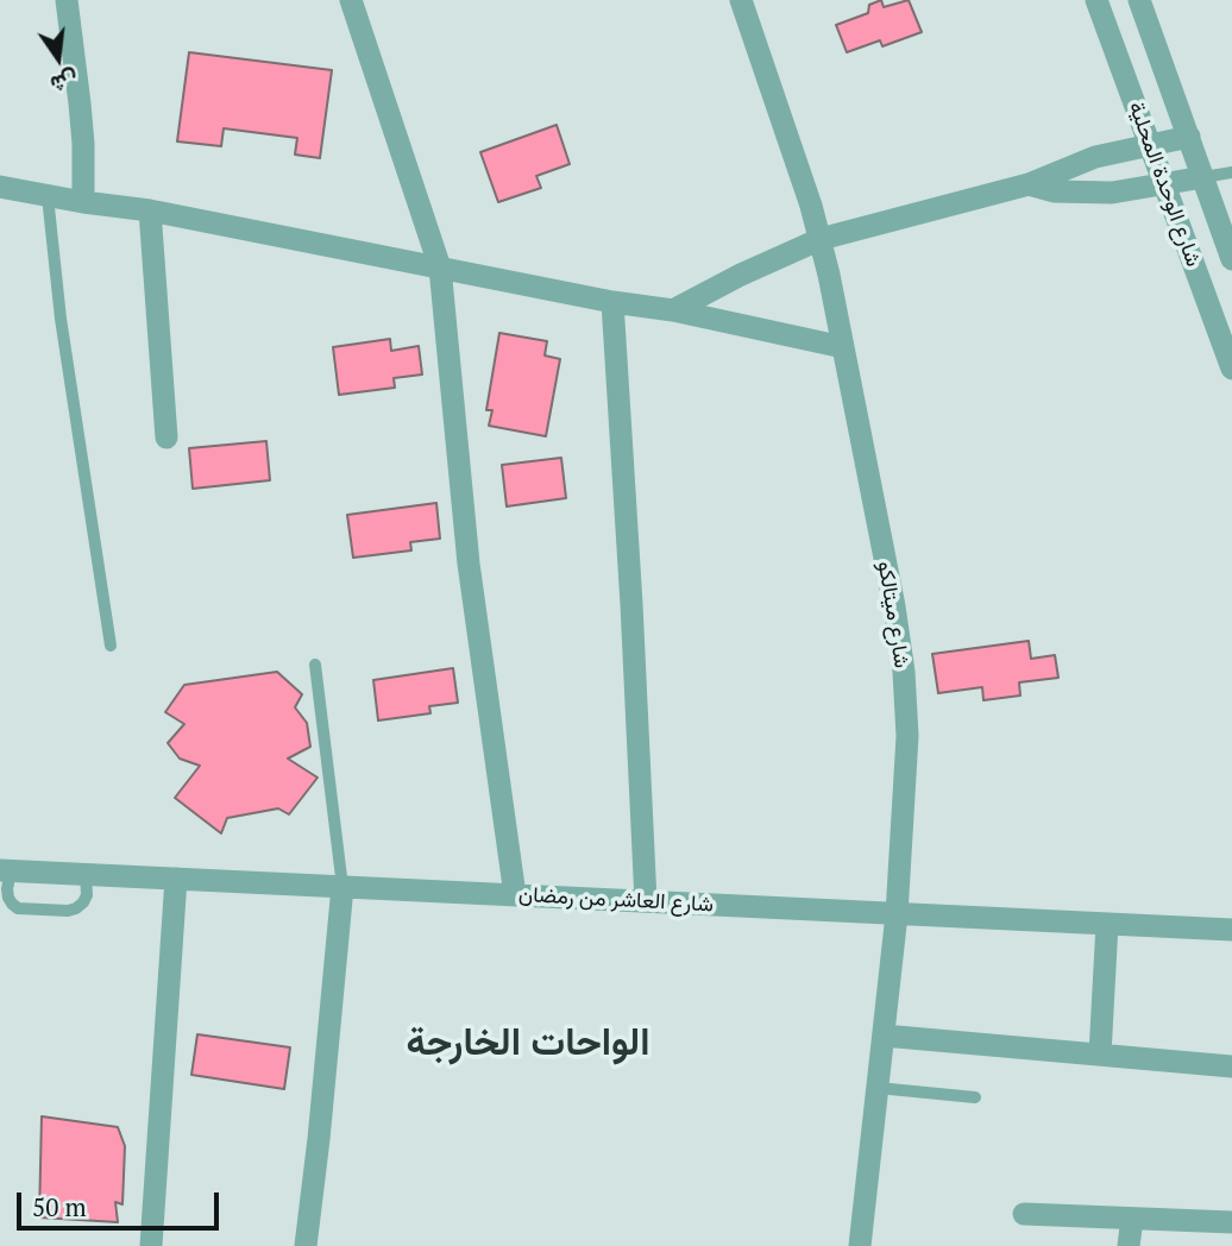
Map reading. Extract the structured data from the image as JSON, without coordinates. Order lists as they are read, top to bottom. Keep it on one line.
{"streets":{"street":["شارع الوحدة المحلية","شارع ميتالكو","شارع العاشر من رمضان"]},"crossings":[["شارع ميتالكو","شارع العاشر من رمضان"]],"districts":["الواحات الخارجة"],"scale_bar":"50 m","north":"bottom"}
